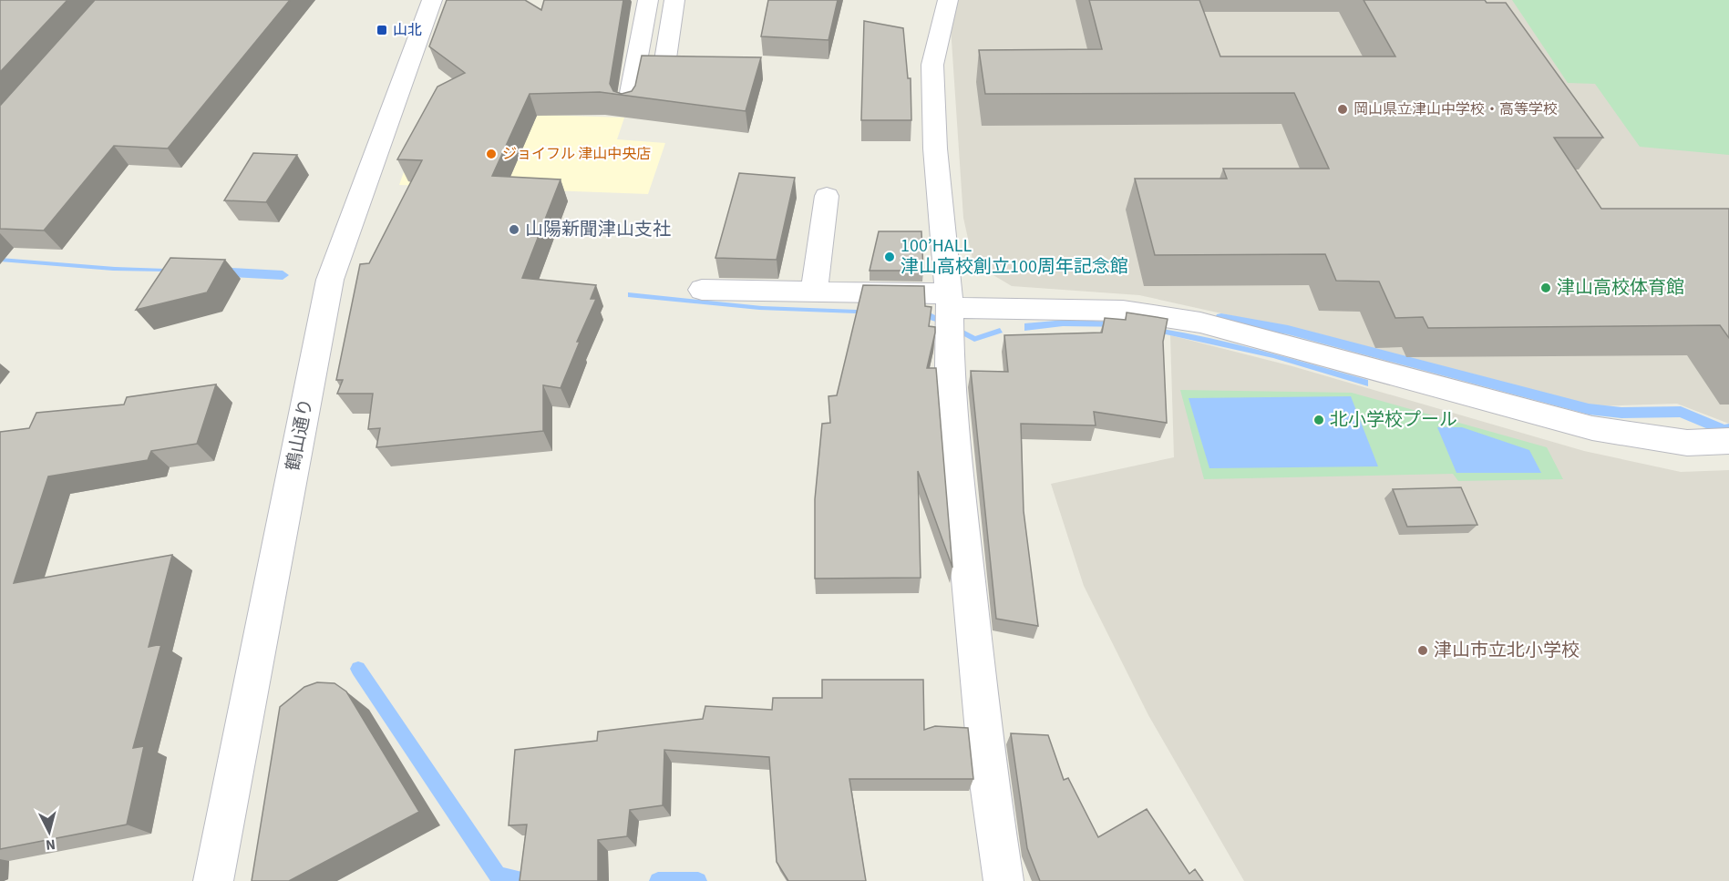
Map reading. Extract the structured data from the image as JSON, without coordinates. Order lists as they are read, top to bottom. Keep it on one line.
{"streets":{"street":["鶴山通り"]},"places":{"transit":["山北"],"other":["岡山県立津山中学校・高等学校","ジョイフル 津山中央店","山陽新聞津山支社","100’HALL 津山高校創立100周年記念館","津山高校体育館","北小学校プール","津山市立北小学校"]},"north":"bottom"}
